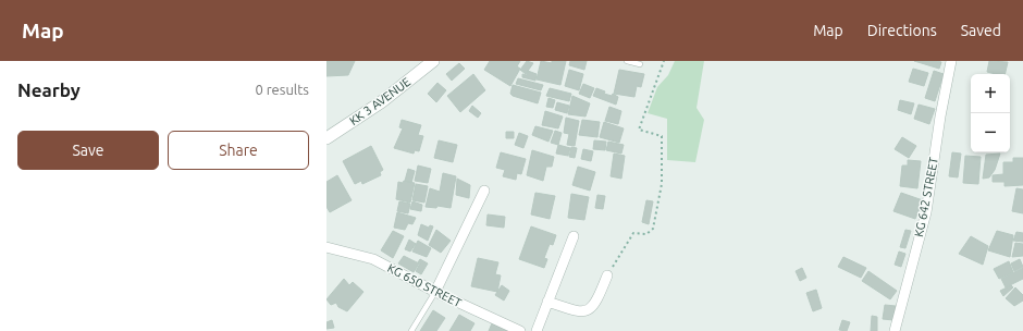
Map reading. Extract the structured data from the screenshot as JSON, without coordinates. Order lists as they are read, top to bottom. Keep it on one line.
{"streets":{"street":["KK 3 AVENUE","KG 642 STREET","KG 650 STREET"]},"page":{"header":"Map","nav":["Map","Directions","Saved"],"heading":["Nearby","0 results"],"map_buttons":["+","−"],"buttons":["Save","Share"]}}
